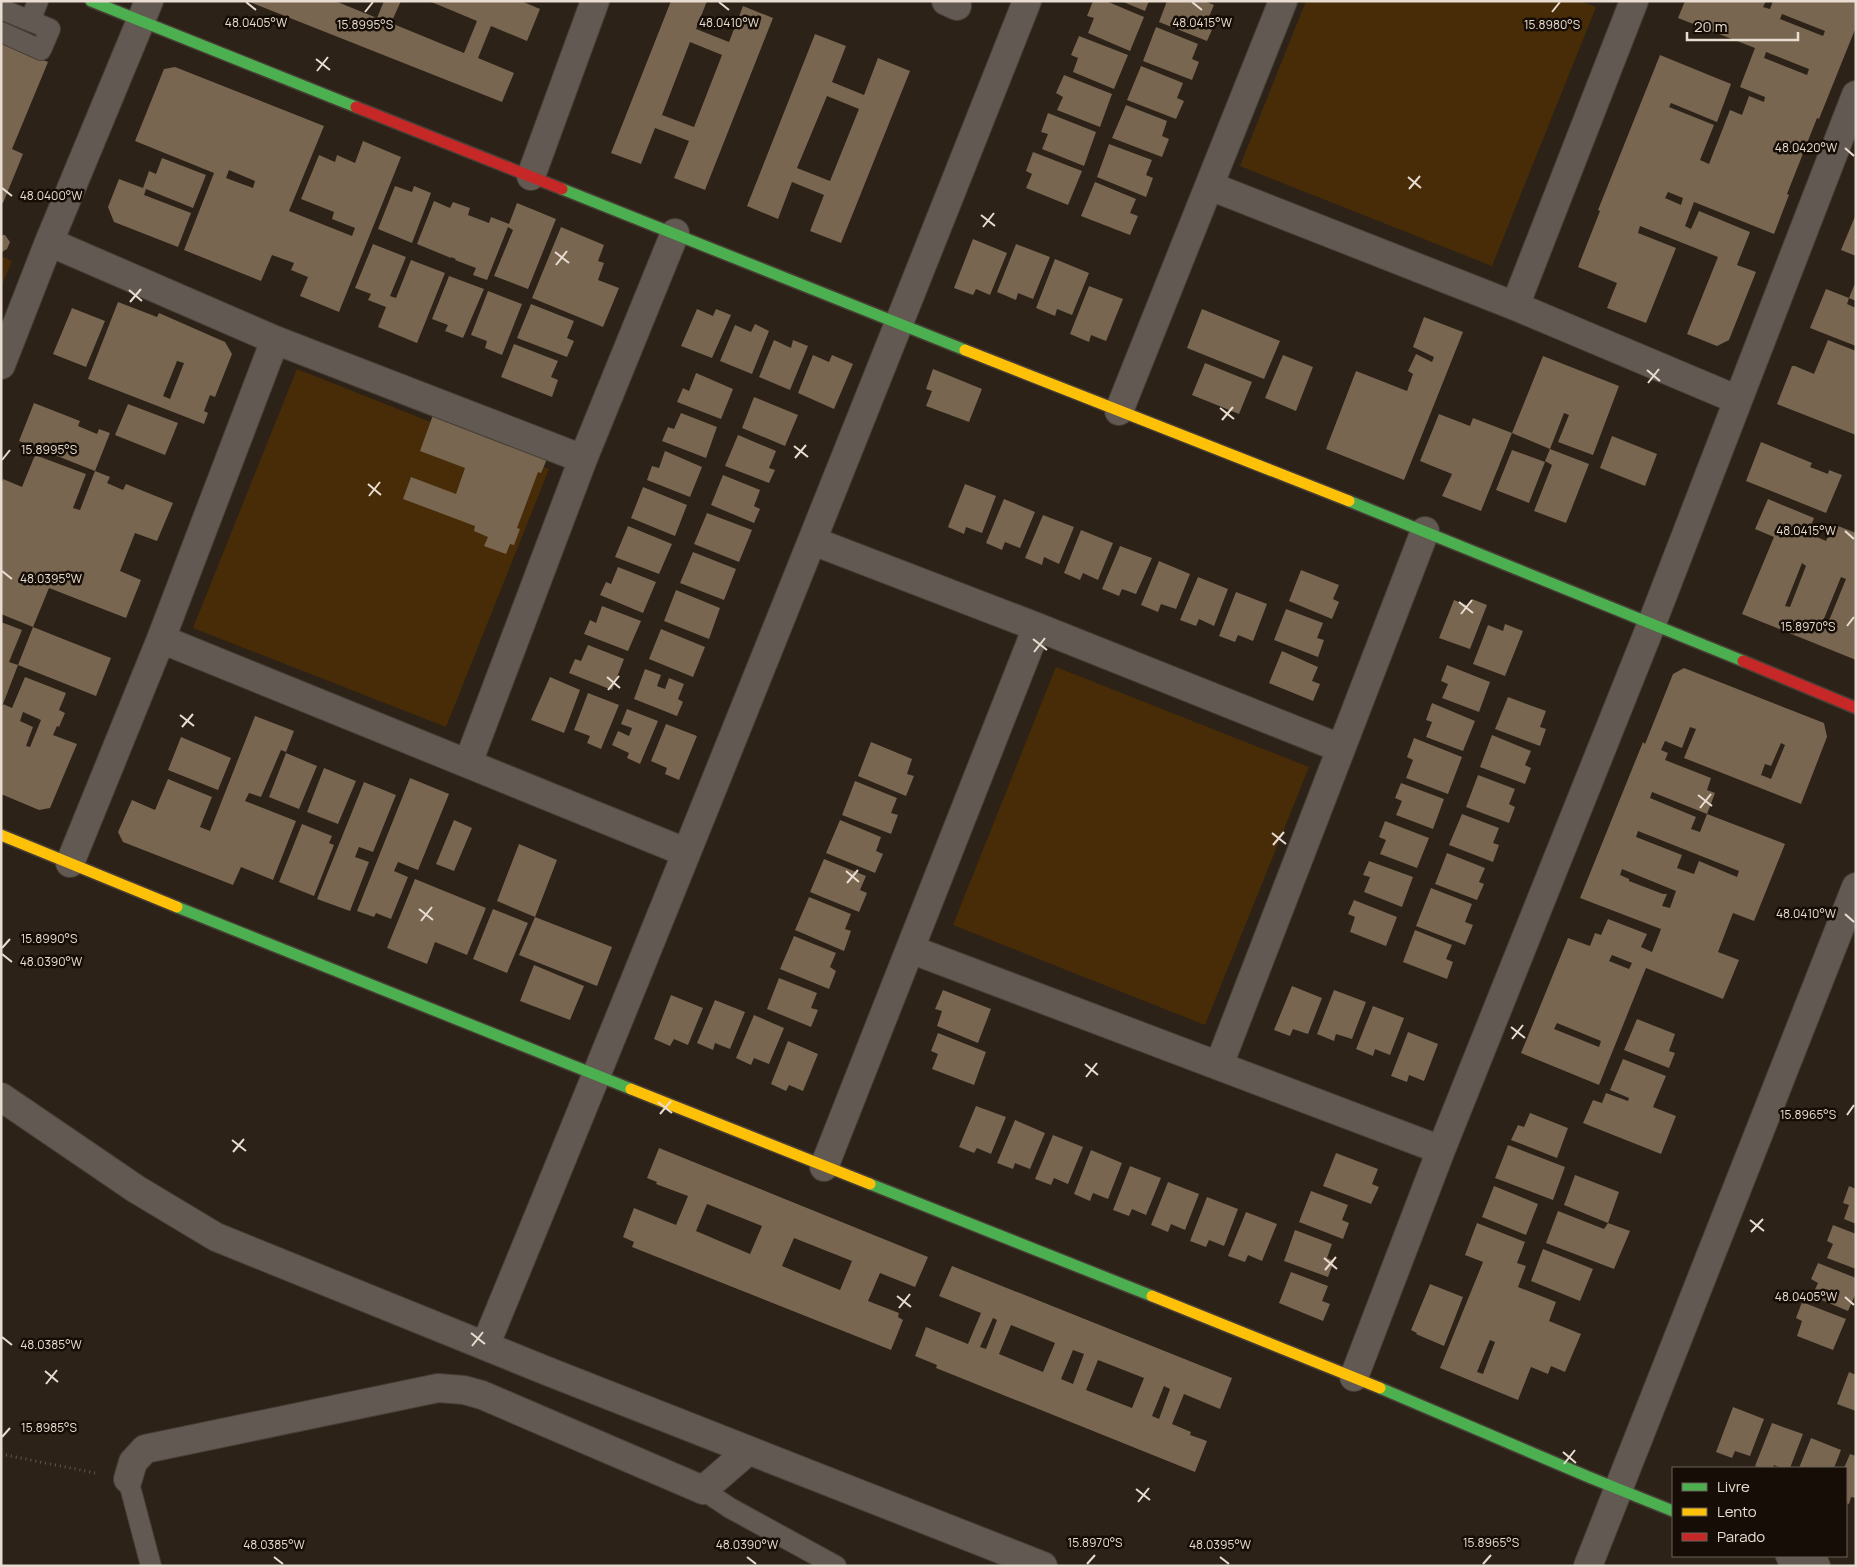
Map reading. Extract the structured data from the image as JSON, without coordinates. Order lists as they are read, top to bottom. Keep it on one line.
{"legend":["Livre","Lento","Parado"],"scale_bar":"20 m","coordinates":["48.0405°W","48.0410°W","48.0415°W","15.8995°S","15.8980°S","48.0420°W","48.0400°W","48.0395°W","15.8970°S","15.8990°S","48.0390°W","15.8965°S","48.0385°W","15.8985°S"]}
